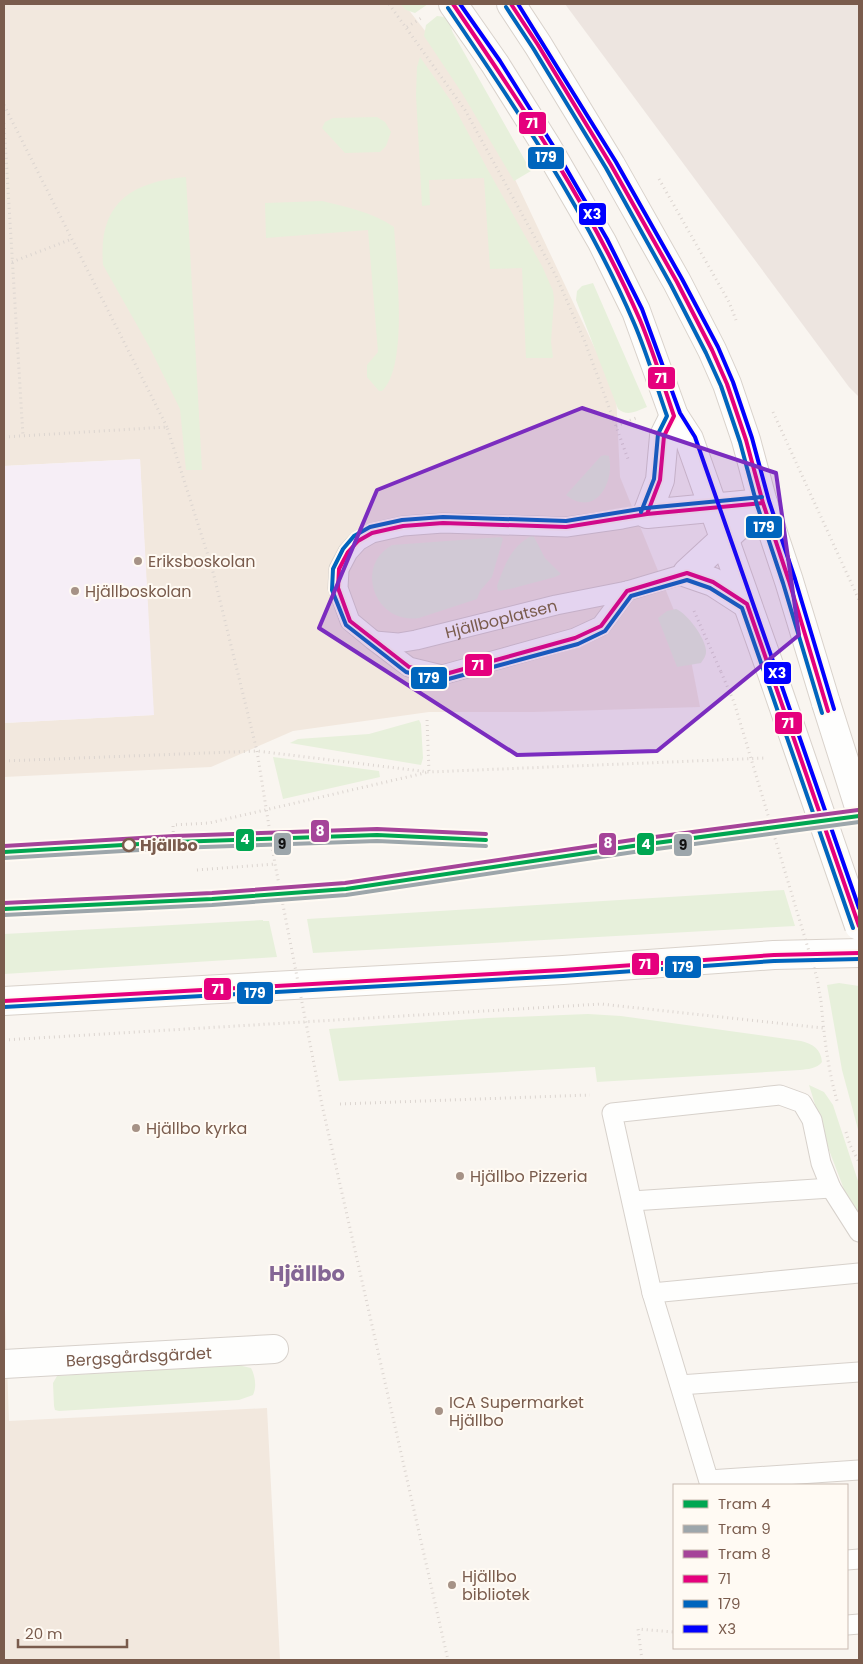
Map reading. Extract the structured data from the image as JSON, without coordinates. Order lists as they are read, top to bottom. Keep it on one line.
{"streets":{"main road":["Hjällboplatsen","Bergsgårdsgärdet"]},"districts":["Hjällbo"],"places":["Eriksboskolan","Hjällboskolan","Hjällbo","Hjällbo kyrka","Hjällbo Pizzeria","ICA Supermarket Hjällbo","Hjällbo bibliotek"],"lines":["transit line 71","transit line X3","transit line 179","tram line 8","tram line 4","tram line 9"],"legend":["Tram 4","Tram 9","Tram 8","71","179","X3"],"scale_bar":"20 m"}
